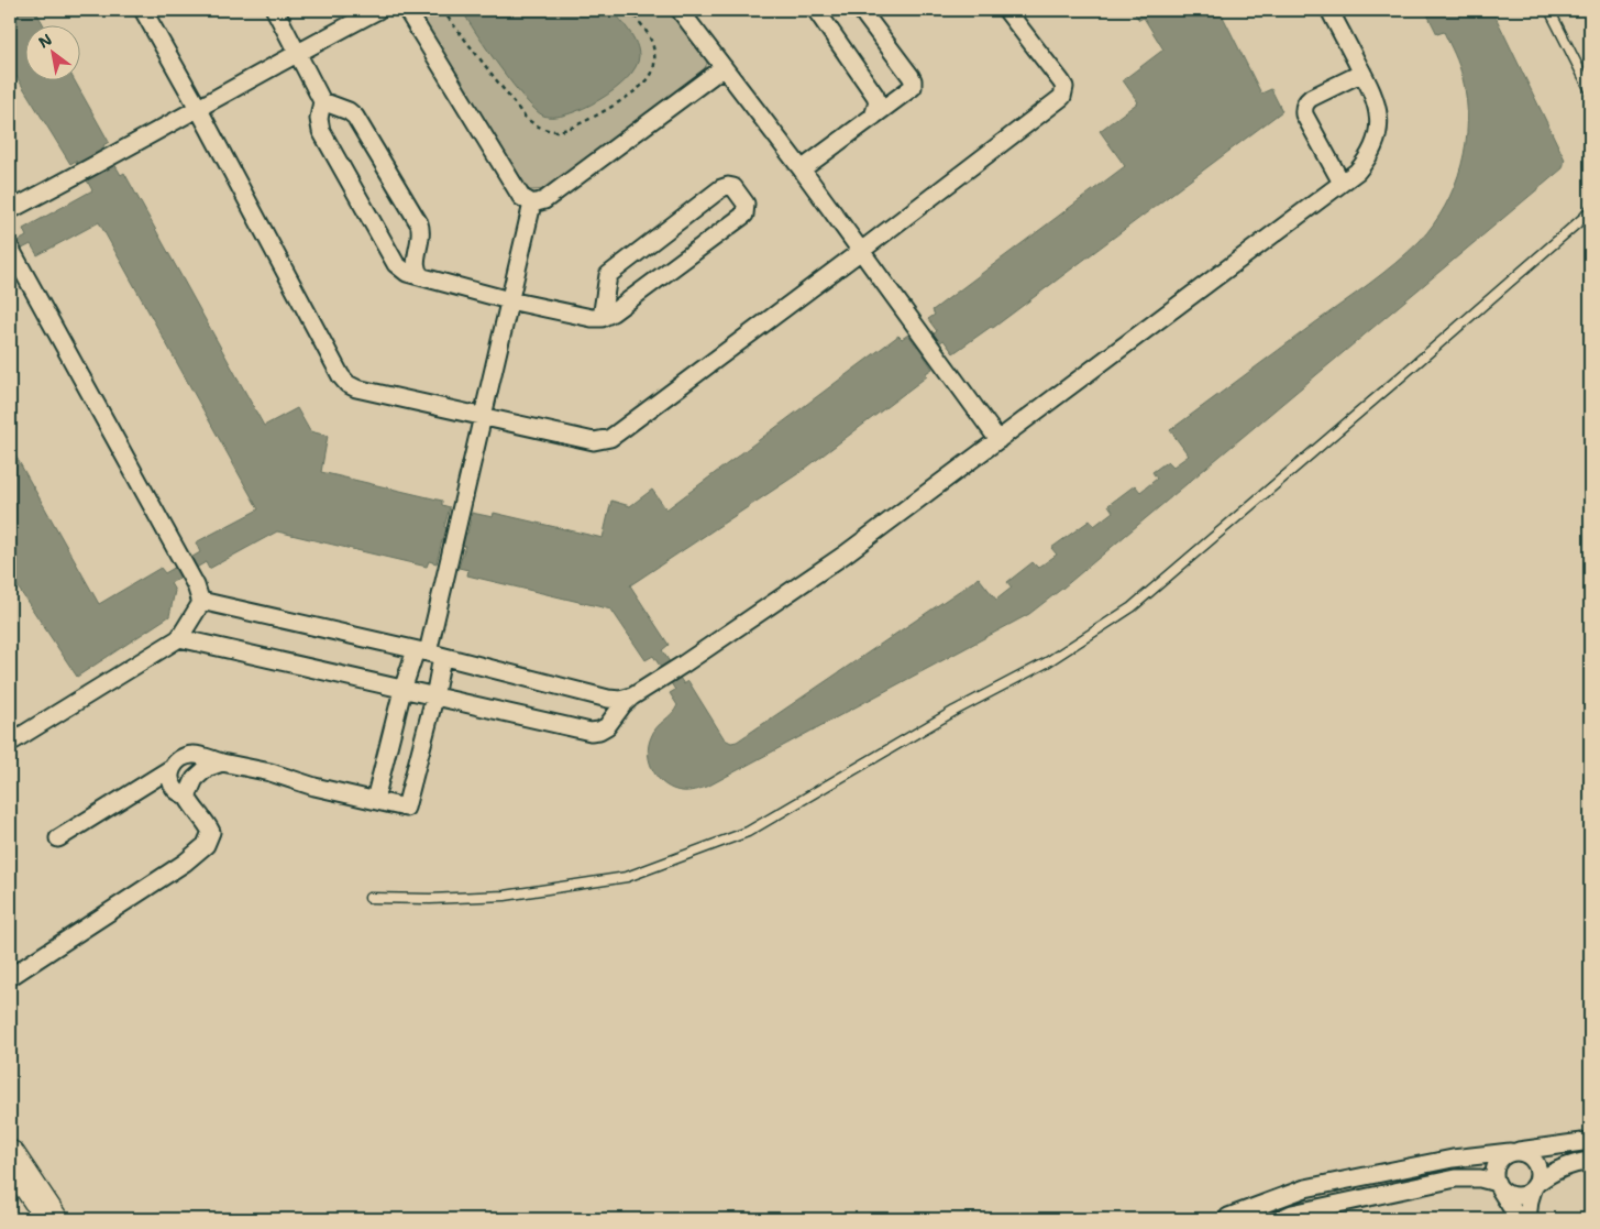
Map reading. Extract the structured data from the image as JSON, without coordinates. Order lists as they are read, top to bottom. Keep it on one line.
{"north":"top left"}
